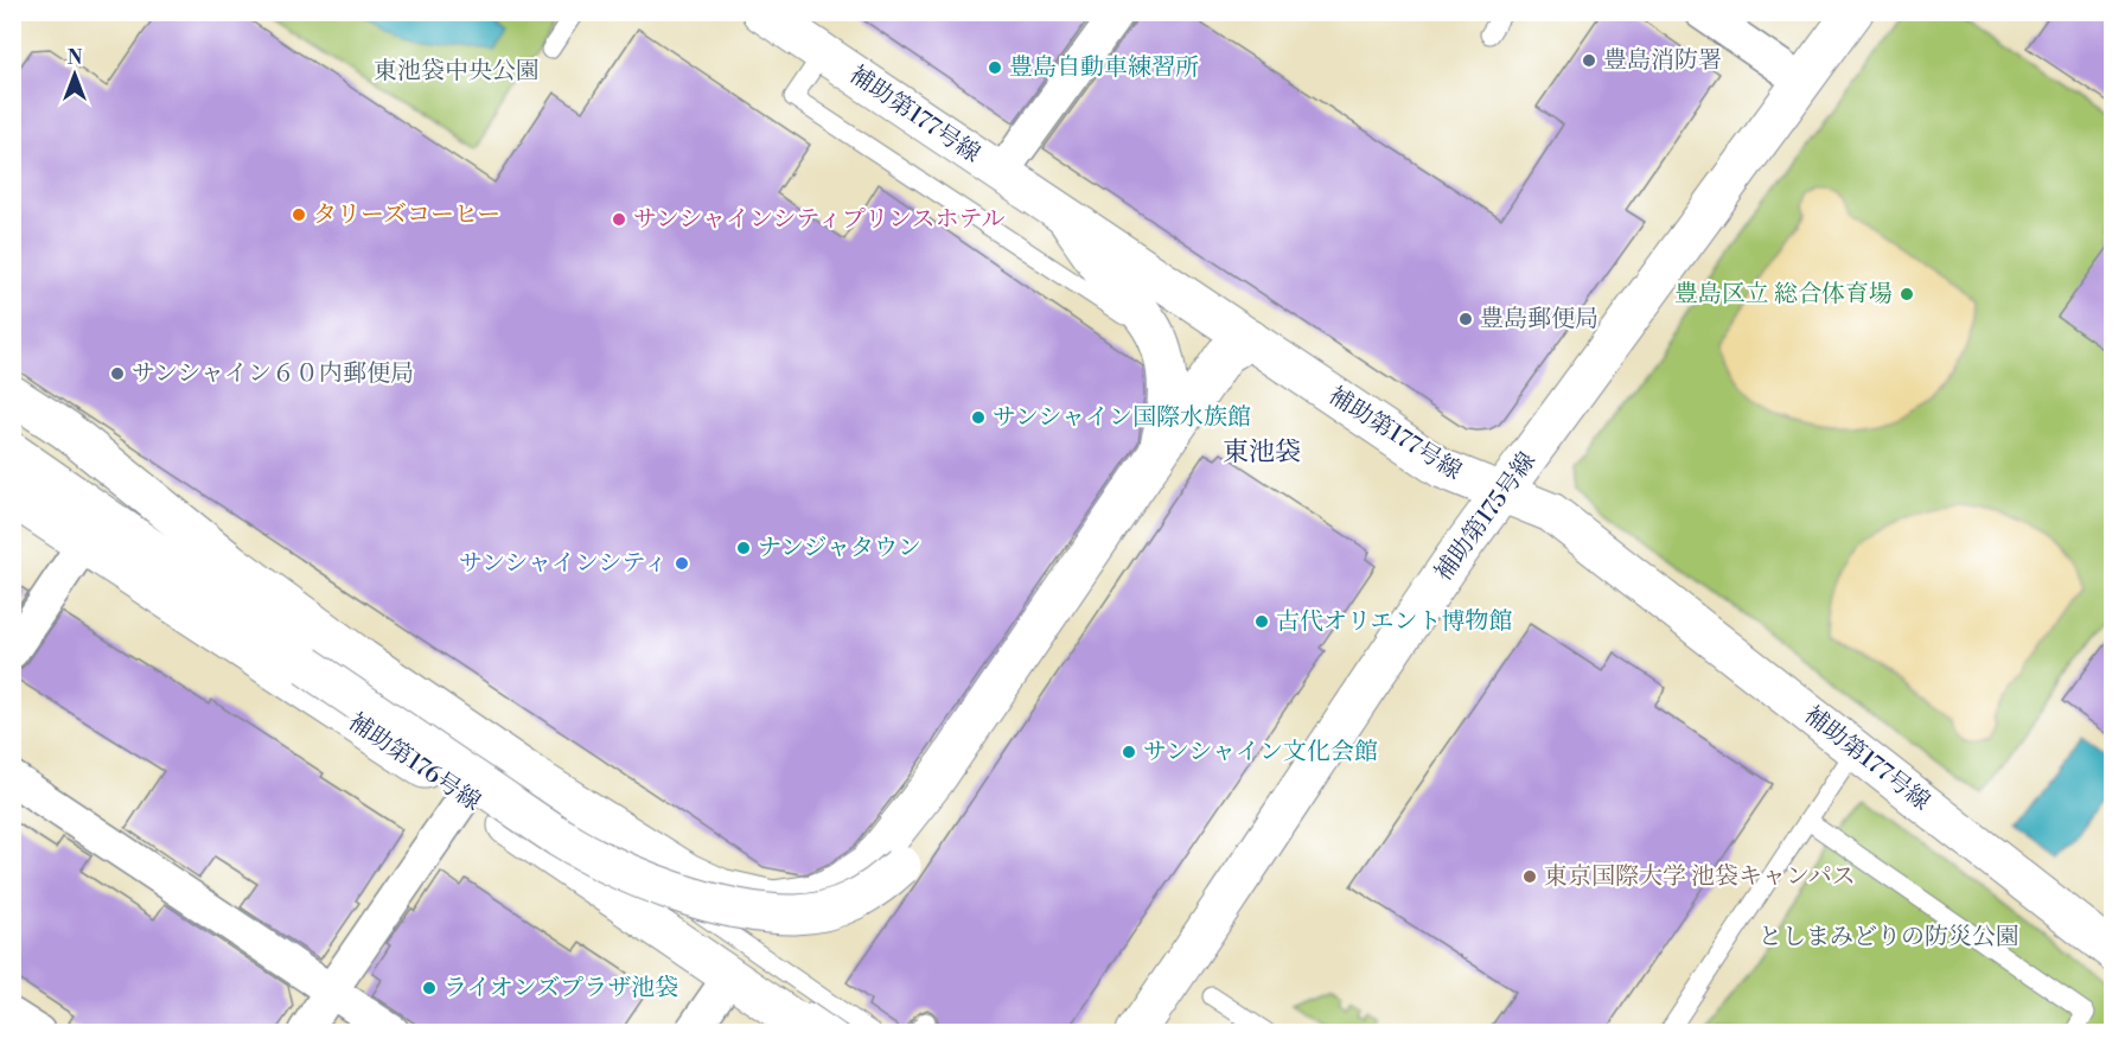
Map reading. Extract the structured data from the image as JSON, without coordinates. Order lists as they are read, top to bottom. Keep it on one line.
{"streets":{"main road":["補助第177号線","補助第175号線","補助第176号線"]},"crossings":[["補助第177号線","補助第175号線"]],"districts":["東池袋"],"parks":["東池袋中央公園","としまみどりの防災公園"],"places":["豊島消防署","豊島自動車練習所","タリーズコーヒー","サンシャインシティプリンスホテル","豊島区立 総合体育場","豊島郵便局","サンシャイン６０内郵便局","サンシャイン国際水族館","ナンジャタウン","サンシャインシティ","古代オリエント博物館","サンシャイン文化会館","東京国際大学 池袋キャンパス","ライオンズプラザ池袋"],"north":"top"}
